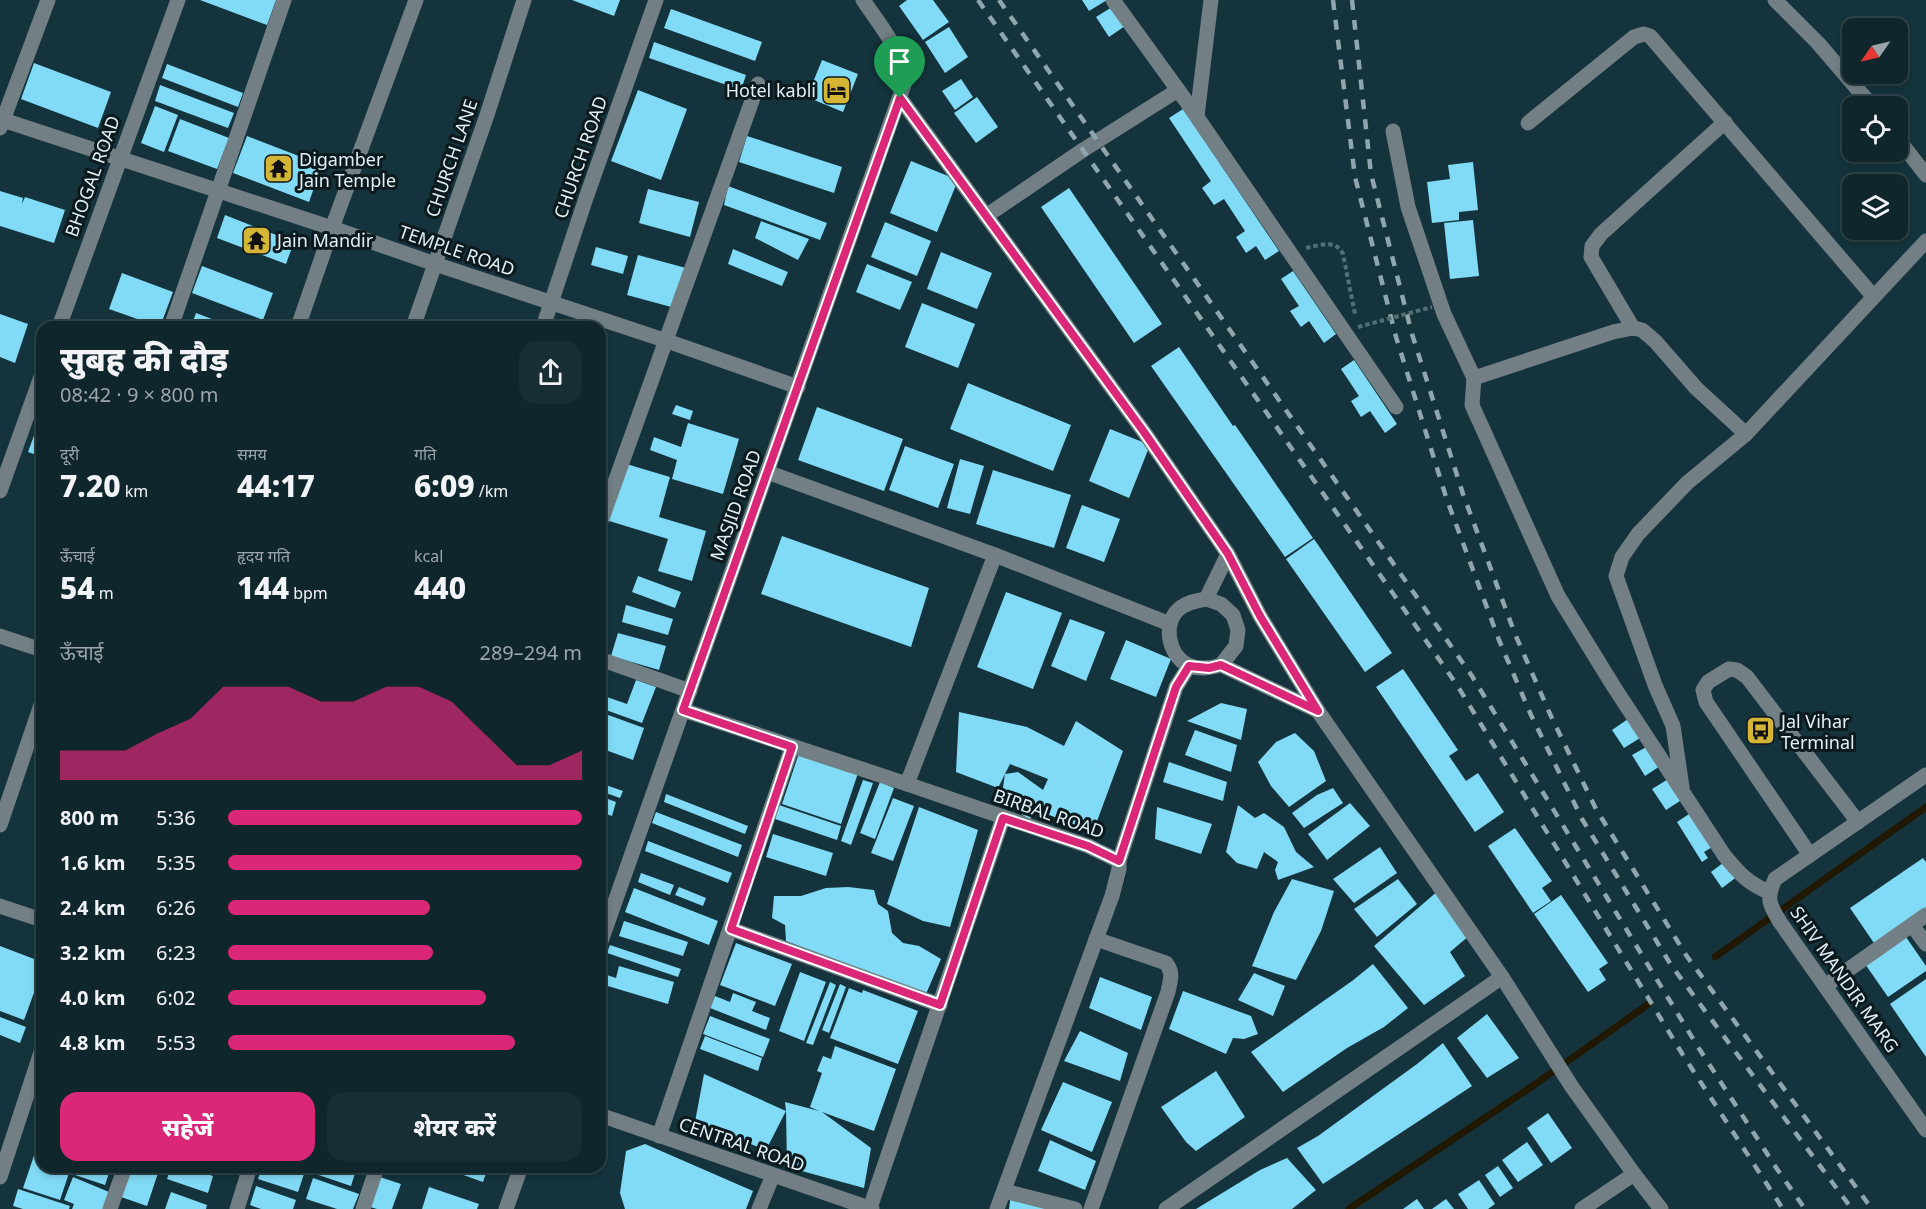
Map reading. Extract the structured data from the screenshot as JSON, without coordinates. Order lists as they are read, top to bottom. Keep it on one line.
{"streets":{"street":["CHURCH ROAD","CHURCH LANE","BHOGAL ROAD","TEMPLE ROAD","MASJID ROAD","BIRBAL ROAD","SHIV MANDIR MARG","CENTRAL ROAD"]},"crossings":[["CHURCH ROAD","TEMPLE ROAD"],["CHURCH LANE","TEMPLE ROAD"],["BHOGAL ROAD","TEMPLE ROAD"],["TEMPLE ROAD","MASJID ROAD"],["MASJID ROAD","BIRBAL ROAD"]],"places":{"hotel":["Hotel kabli"],"temple":["Digamber Jain Temple","Jain Mandir"],"bus stop":["Jal Vihar Terminal"]},"north":"bottom left","page":{"heading":["सुबह की दौड़","08:42 · 9 × 800 m"],"stats":[["दूरी","7.20 km"],["समय","44:17"],["गति","6:09 /km"],["ऊँचाई","54 m"],["हृदय गति","144 bpm"],["kcal","440"]],"chart":["ऊँचाई","289–294 m"],"list":[{"name":"800 m","note":"5:36"},{"name":"1.6 km","note":"5:35"},{"name":"2.4 km","note":"6:26"},{"name":"3.2 km","note":"6:23"},{"name":"4.0 km","note":"6:02"},{"name":"4.8 km","note":"5:53"}],"buttons":["सहेजें","शेयर करें"]}}
